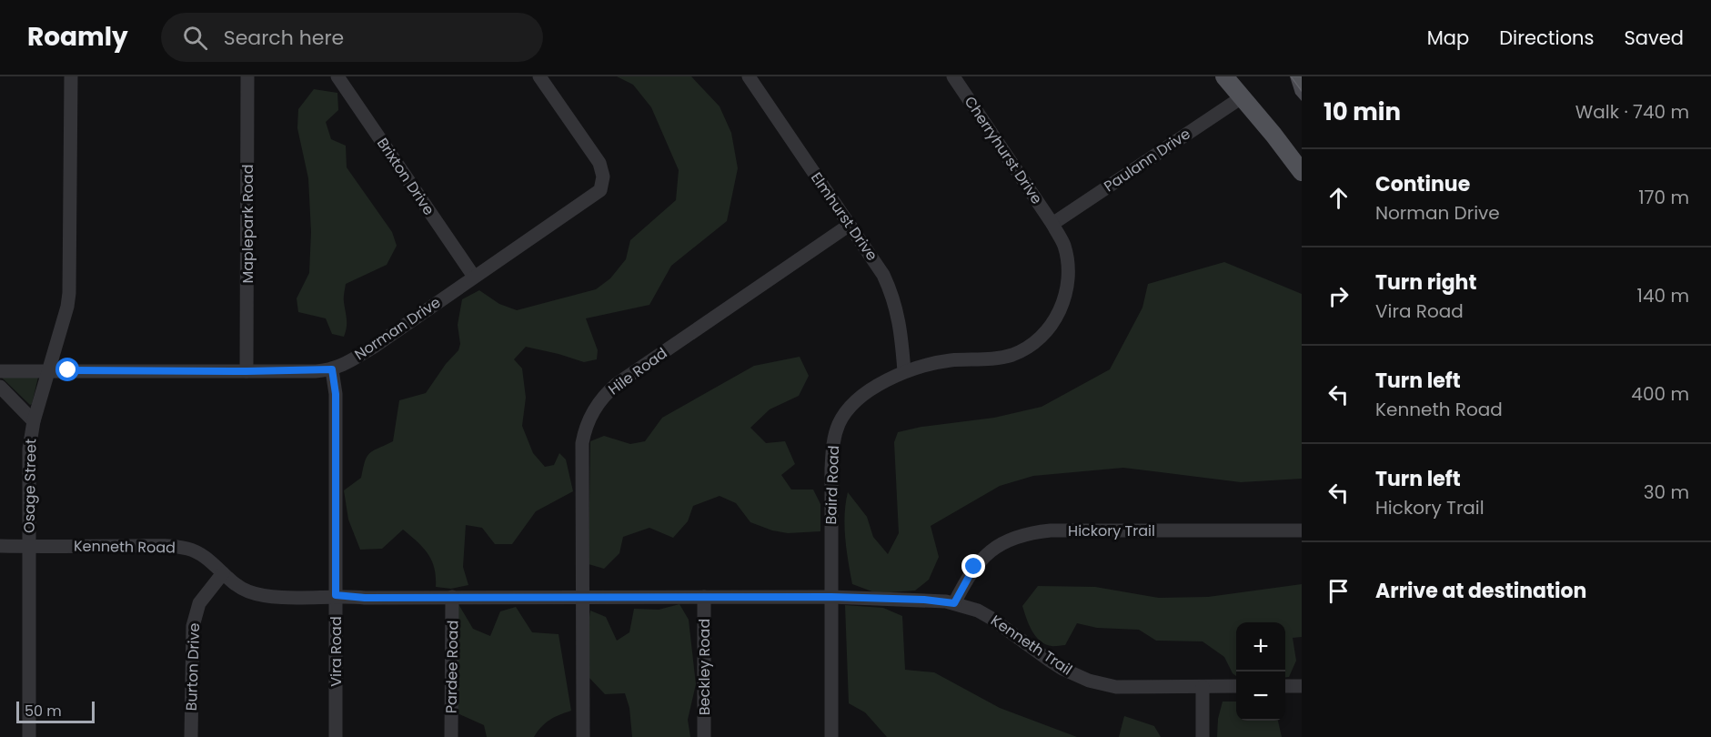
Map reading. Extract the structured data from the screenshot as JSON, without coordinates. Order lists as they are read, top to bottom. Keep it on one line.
{"streets":{"street":["Cherryhurst Drive","Paulann Drive","Brixton Drive","Elmhurst Drive","Maplepark Road","Norman Drive","Hile Road","Baird Road","Osage Street","Hickory Trail","Kenneth Road","Kenneth Trail","Vira Road","Burton Drive","Pardee Road","Beckley Road"]},"crossings":[["Cherryhurst Drive","Paulann Drive"],["Cherryhurst Drive","Baird Road"],["Paulann Drive","Baird Road"],["Brixton Drive","Norman Drive"],["Elmhurst Drive","Hile Road"],["Elmhurst Drive","Baird Road"],["Maplepark Road","Norman Drive"],["Norman Drive","Osage Street"],["Norman Drive","Vira Road"],["Hile Road","Kenneth Road"],["Baird Road","Kenneth Road"],["Osage Street","Kenneth Road"],["Hickory Trail","Kenneth Road"],["Hickory Trail","Kenneth Trail"],["Kenneth Road","Kenneth Trail"],["Kenneth Road","Vira Road"],["Kenneth Road","Burton Drive"],["Kenneth Road","Pardee Road"],["Kenneth Road","Beckley Road"]],"scale_bar":"50 m","page":{"header":"Roamly","search":"Search here","nav":["Map","Directions","Saved"],"heading":["10 min","Walk · 740 m"],"list":[["Continue","Norman Drive","170 m"],["Turn right","Vira Road","140 m"],["Turn left","Kenneth Road","400 m"],["Turn left","Hickory Trail","30 m"],"Arrive at destination"],"map_buttons":["+","−"],"scale":"50 m"}}
